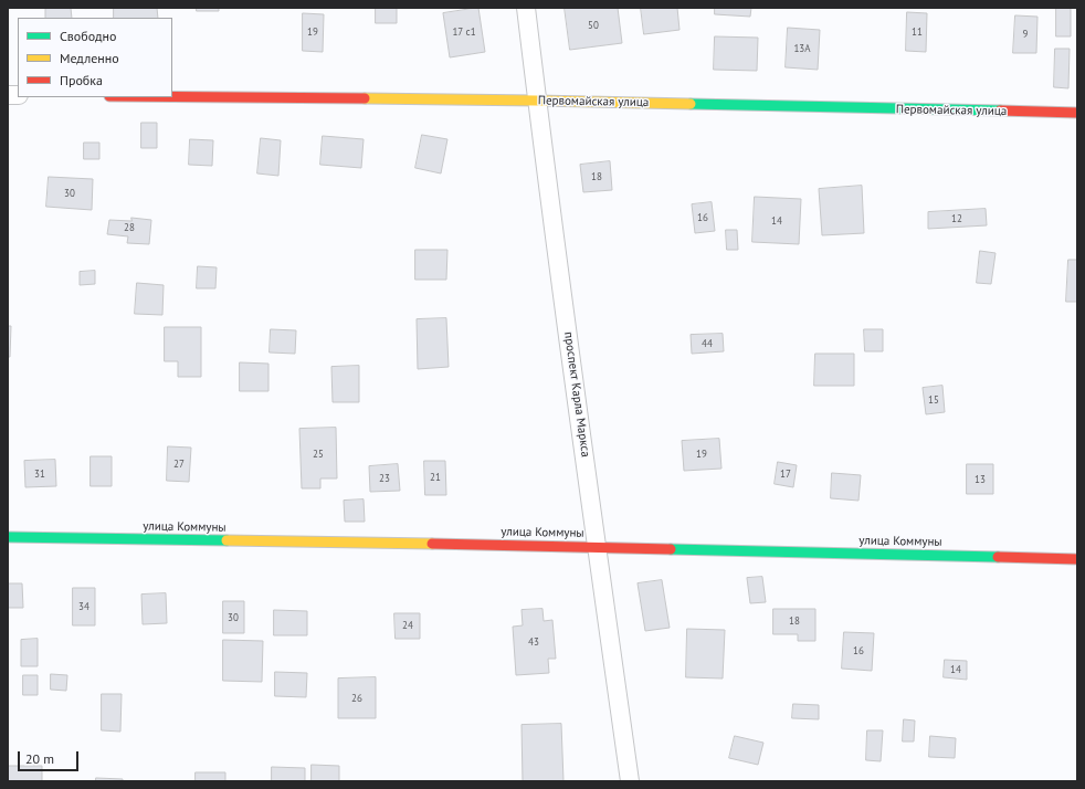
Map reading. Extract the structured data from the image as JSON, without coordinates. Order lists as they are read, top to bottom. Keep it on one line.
{"streets":{"street":["Первомайская улица","проспект Карла Маркса","улица Коммуны"]},"crossings":[["Первомайская улица","проспект Карла Маркса"],["проспект Карла Маркса","улица Коммуны"]],"house_numbers":["50","19","17 с1","11","9","13А","18","30","16","12","14","28","44","15","25","19","27","31","17","21","23","13","34","30","18","24","43","16","14","26"],"legend":["Свободно","Медленно","Пробка"],"scale_bar":"20 m"}
